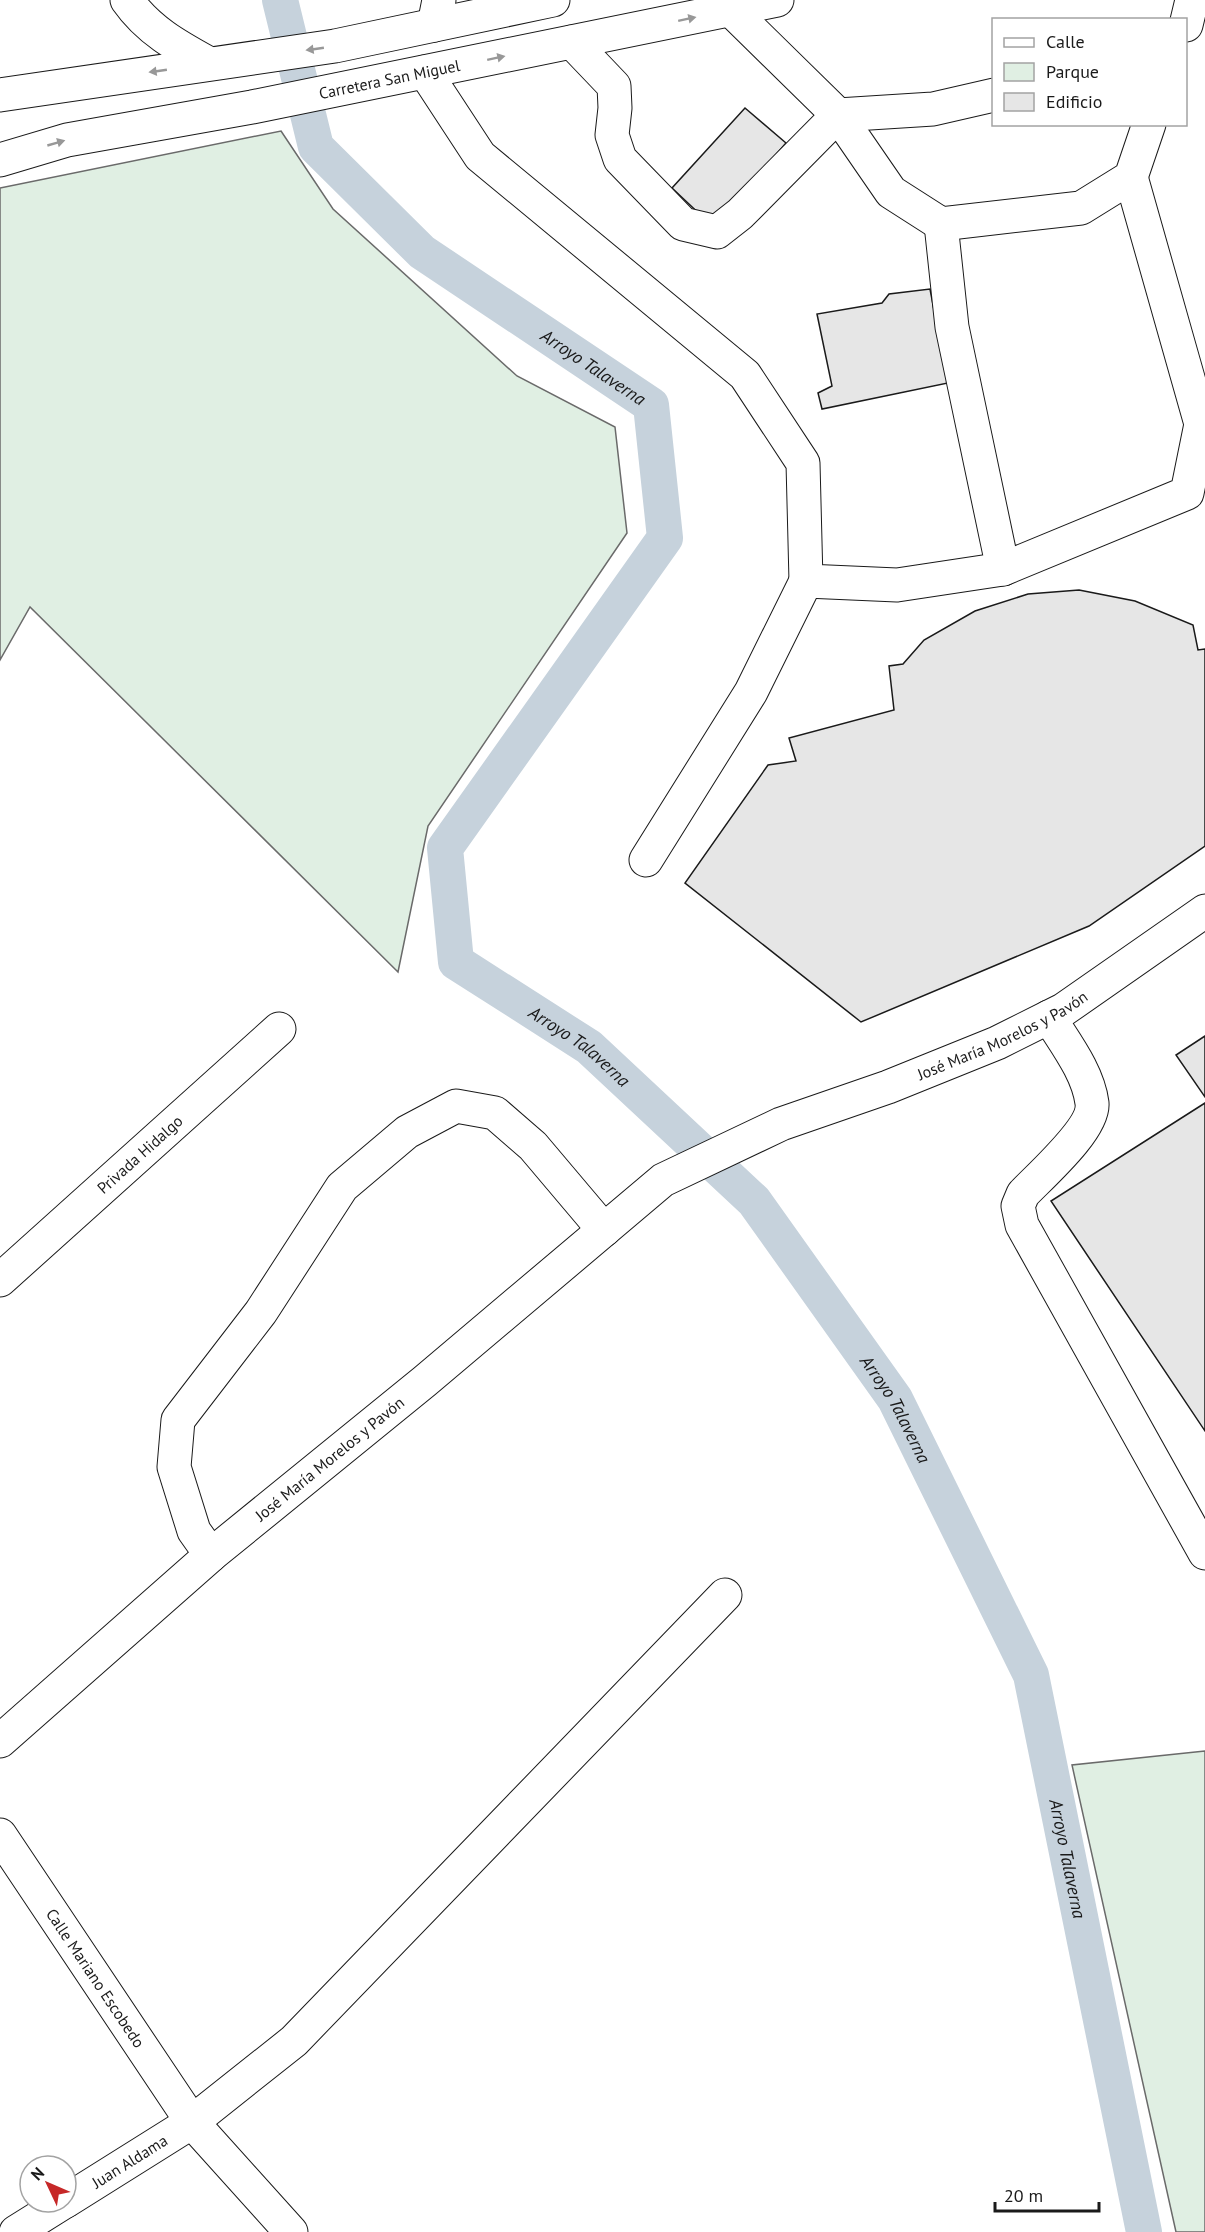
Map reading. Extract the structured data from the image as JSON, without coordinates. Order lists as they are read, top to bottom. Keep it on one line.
{"streets":{"street":["Carretera San Miguel","José María Morelos y Pavón","Privada Hidalgo","Calle Mariano Escobedo","Juan Aldama"]},"crossings":[["Calle Mariano Escobedo","Juan Aldama"]],"water":["Arroyo Talaverna"],"legend":["Calle","Parque","Edificio"],"scale_bar":"20 m","north":"top left"}
